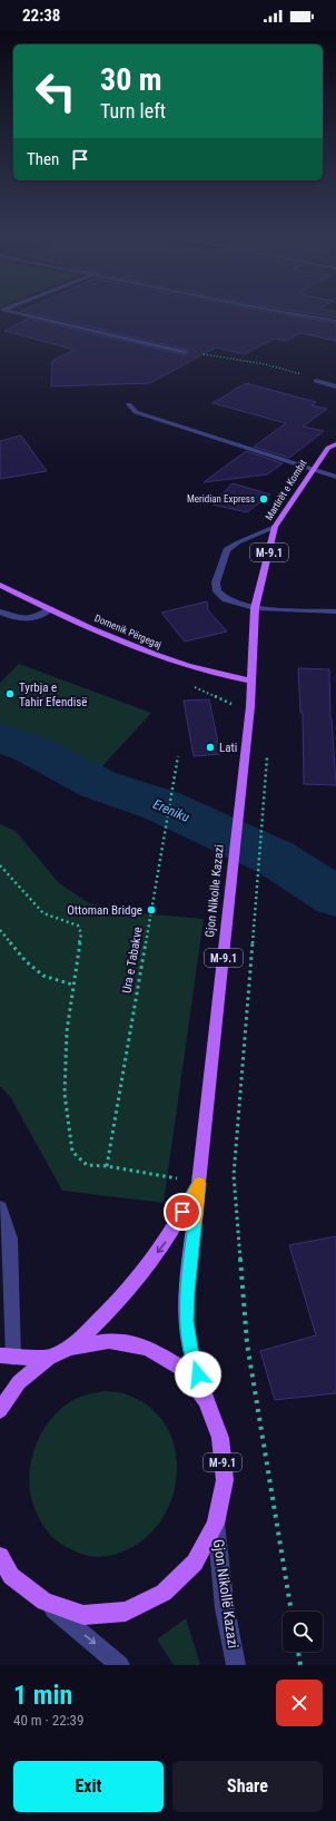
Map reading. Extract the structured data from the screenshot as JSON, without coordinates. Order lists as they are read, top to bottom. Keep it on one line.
{"streets":{"main road":["Martirët e Kombit","M-9.1","Domenik Përgegaj","Gjon Nikolle Kazazi"],"street":["Gjon Nikollë Kazazi"],"path":["Ura e Tabakve"]},"crossings":[["Martirët e Kombit","Domenik Përgegaj"],["Martirët e Kombit","Gjon Nikolle Kazazi"],["M-9.1","Gjon Nikolle Kazazi"],["M-9.1","Gjon Nikollë Kazazi"],["Domenik Përgegaj","Gjon Nikolle Kazazi"]],"water":["Ereniku"],"places":["Meridian Express","Tyrbja e Tahir Efendisë","Lati","Ottoman Bridge"],"page":{"status":"22:38","turn":["30 m","Turn left"],"then":"Then","heading":["1 min","40 m · 22:39"],"buttons":["Exit","Share"]}}
